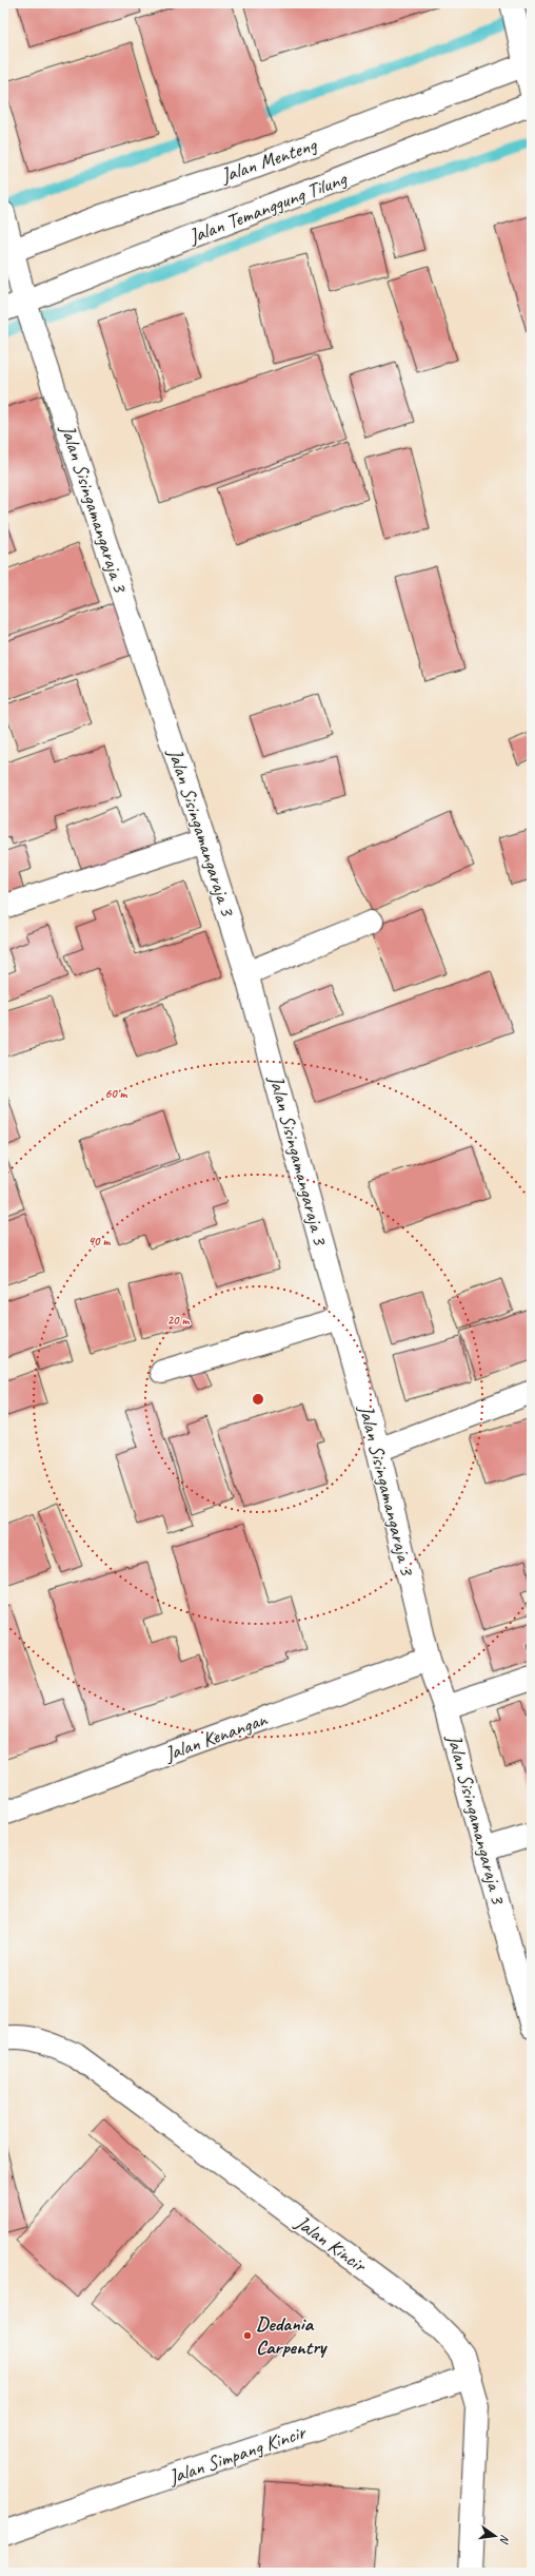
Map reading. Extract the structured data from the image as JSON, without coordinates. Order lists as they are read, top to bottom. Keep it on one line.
{"streets":{"street":["Jalan Menteng","Jalan Temanggung Tilung","Jalan Sisingamangaraja 3","Jalan Kenangan","Jalan Kincir","Jalan Simpang Kincir"]},"crossings":[["Jalan Menteng","Jalan Sisingamangaraja 3"],["Jalan Temanggung Tilung","Jalan Sisingamangaraja 3"],["Jalan Sisingamangaraja 3","Jalan Kenangan"],["Jalan Kincir","Jalan Simpang Kincir"]],"places":["Dedania Carpentry"],"north":"right","rings":["60 m","40 m","20 m"]}
